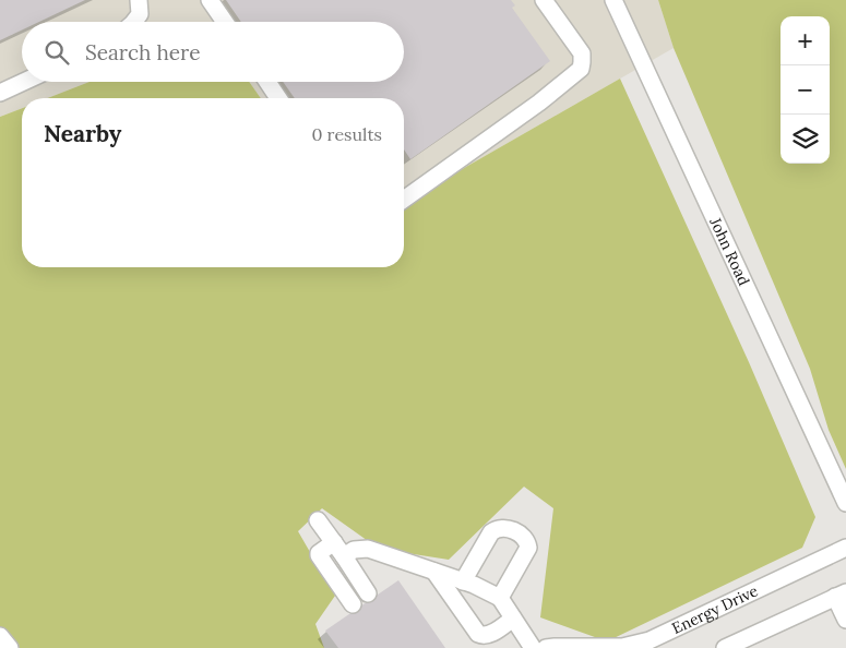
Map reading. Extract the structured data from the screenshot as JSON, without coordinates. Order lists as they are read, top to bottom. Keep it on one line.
{"streets":{"street":["John Road","Energy Drive"]},"page":{"map_buttons":["+","−"],"search":"Search here","heading":["Nearby","0 results"]}}
